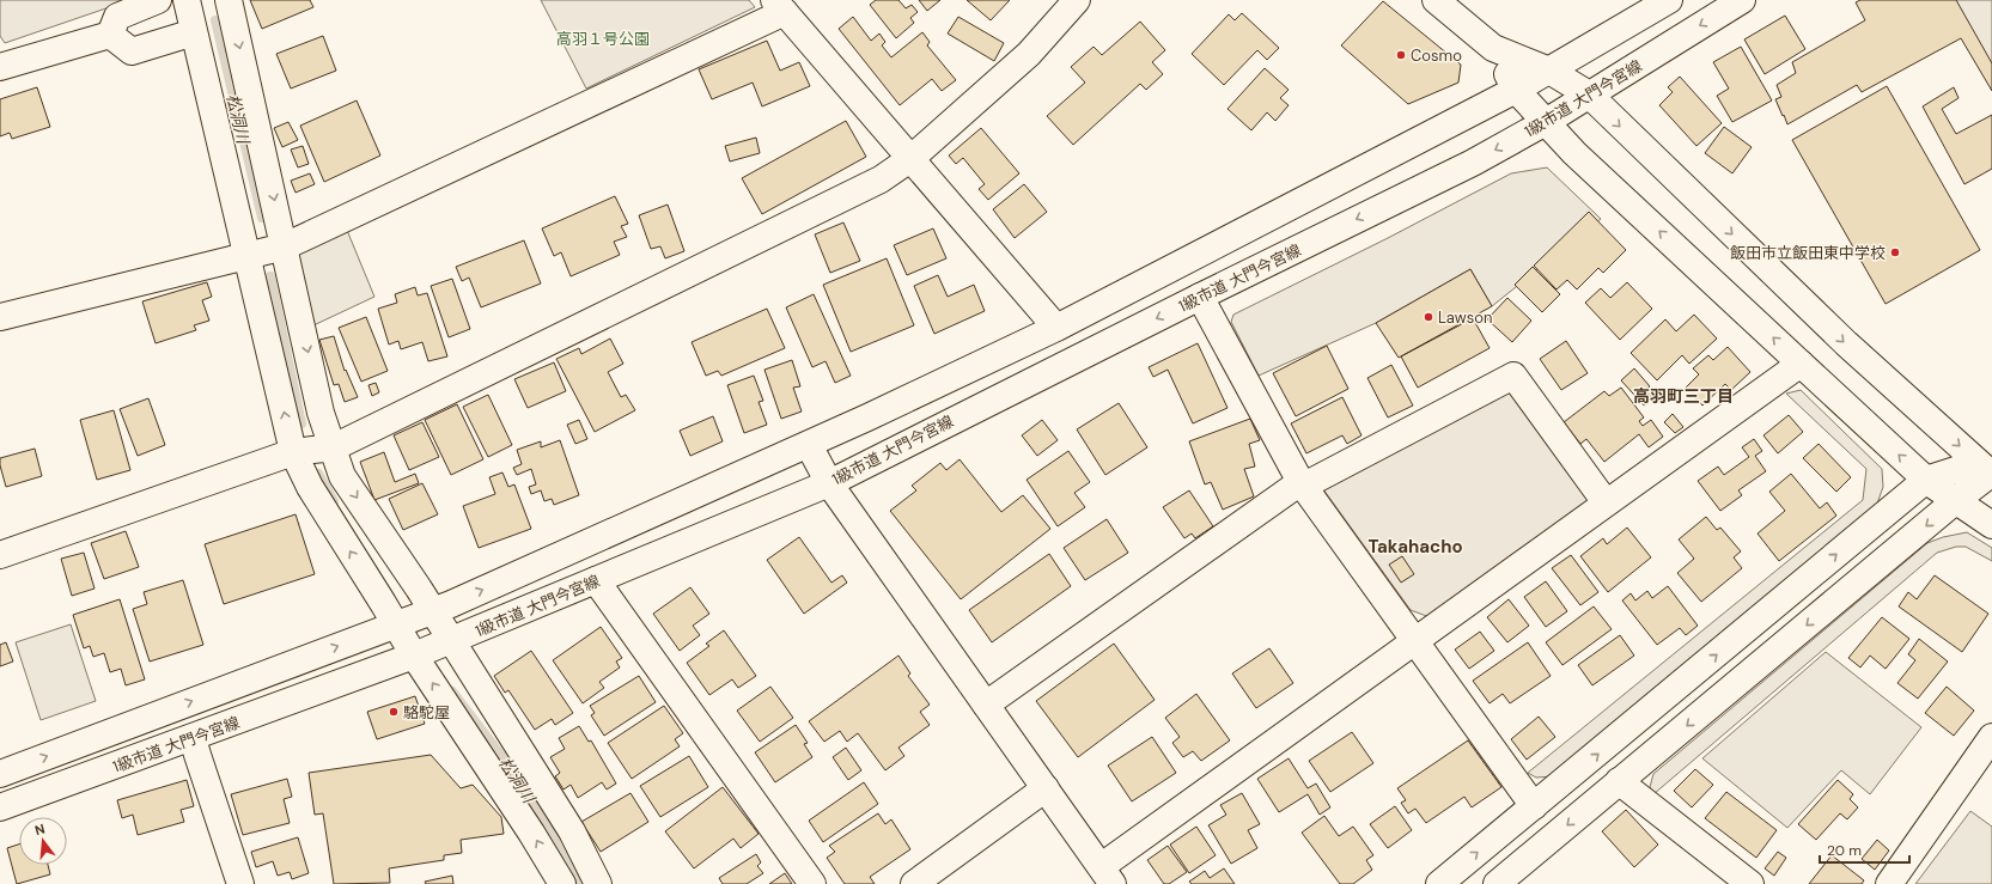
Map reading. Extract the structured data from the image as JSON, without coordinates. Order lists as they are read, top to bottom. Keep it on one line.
{"streets":{"street":["1級市道 大門今宮線"]},"districts":["高羽町三丁目","Takahacho"],"water":["松洞川"],"parks":["高羽１号公園"],"places":["Cosmo","飯田市立飯田東中学校","Lawson","駱駝屋"],"scale_bar":"20 m","north":"top"}
